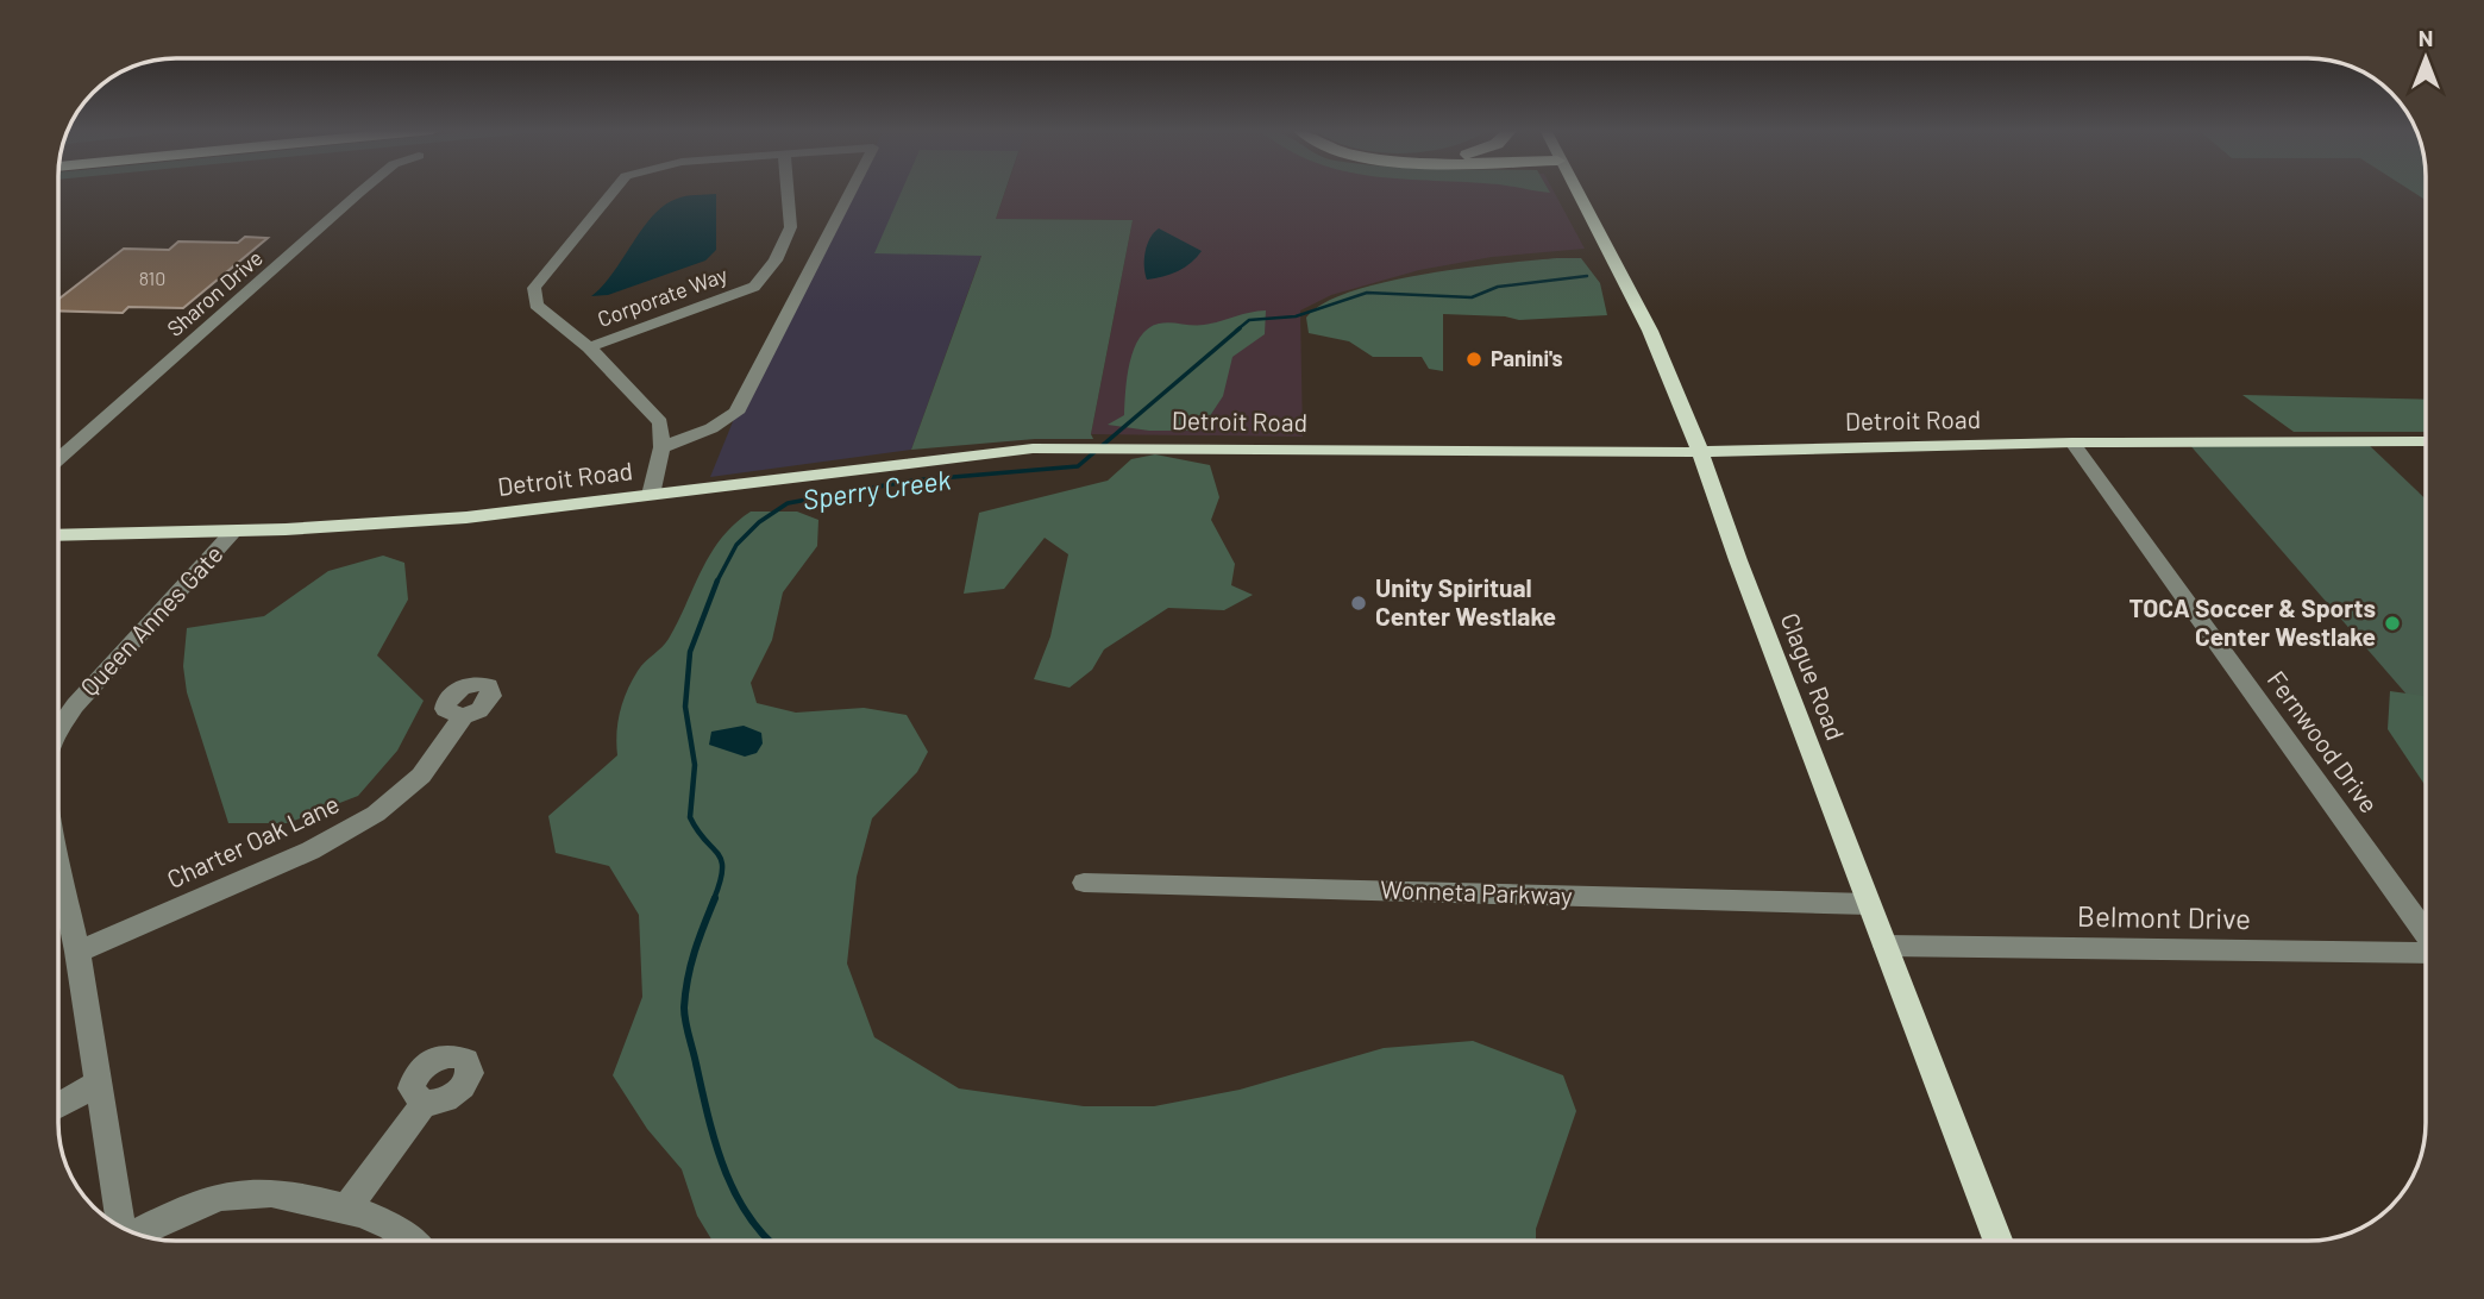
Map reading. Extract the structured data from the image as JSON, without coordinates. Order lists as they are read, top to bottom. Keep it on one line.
{"streets":{"main road":["Detroit Road","Clague Road"],"street":["Sharon Drive","Corporate Way","Queen Annes Gate","Fernwood Drive","Charter Oak Lane","Wonneta Parkway","Belmont Drive"]},"crossings":[["Detroit Road","Queen Annes Gate"],["Detroit Road","Clague Road"],["Detroit Road","Fernwood Drive"],["Queen Annes Gate","Charter Oak Lane"],["Clague Road","Wonneta Parkway"],["Clague Road","Belmont Drive"]],"water":["Sperry Creek"],"places":["Panini's","Unity Spiritual Center Westlake","TOCA Soccer & Sports Center Westlake"],"house_numbers":["810"],"north":"top"}
